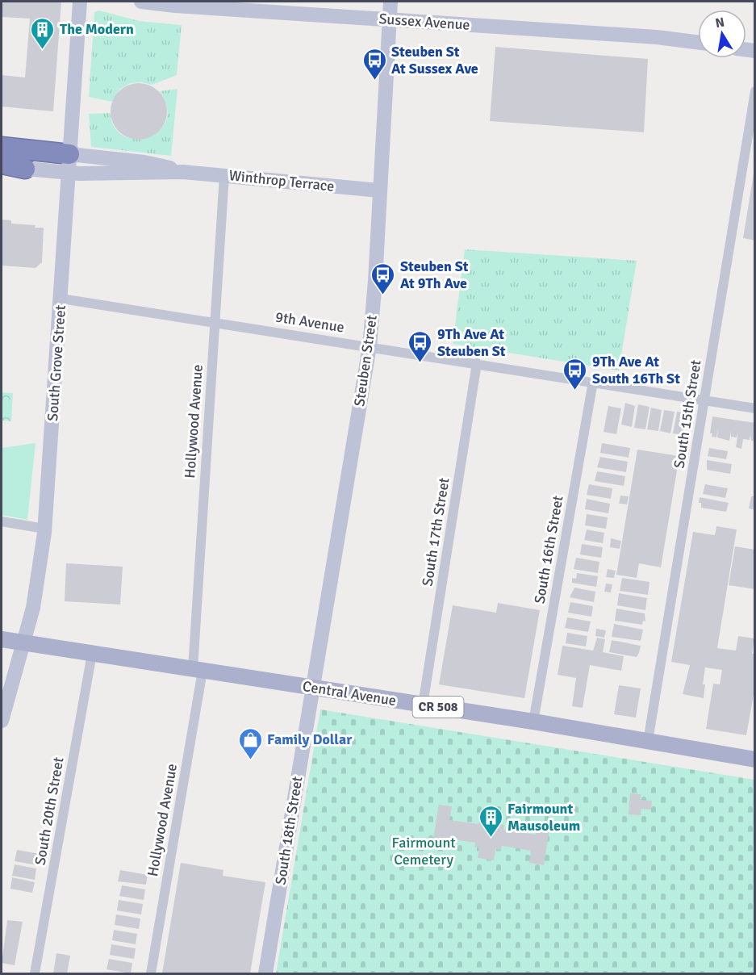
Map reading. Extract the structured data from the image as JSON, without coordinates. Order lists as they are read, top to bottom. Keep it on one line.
{"streets":{"main road":["Sussex Avenue","Winthrop Terrace","Steuben Street","South Grove Street","Central Avenue","CR 508","South 18th Street"],"street":["9th Avenue","South 15th Street","Hollywood Avenue","South 17th Street","South 16th Street","South 20th Street"]},"crossings":[["Sussex Avenue","Steuben Street"],["Winthrop Terrace","Steuben Street"],["Winthrop Terrace","South Grove Street"],["Winthrop Terrace","Hollywood Avenue"],["9th Avenue","Steuben Street"],["9th Avenue","South Grove Street"],["9th Avenue","South 15th Street"],["9th Avenue","Hollywood Avenue"],["9th Avenue","South 17th Street"],["9th Avenue","South 16th Street"],["Steuben Street","Central Avenue"],["Steuben Street","South 18th Street"],["South Grove Street","Central Avenue"],["South 15th Street","Central Avenue"],["Hollywood Avenue","Central Avenue"],["South 17th Street","Central Avenue"],["South 16th Street","Central Avenue"],["Central Avenue","South 20th Street"],["Central Avenue","South 18th Street"]],"parks":["Fairmount Cemetery"],"places":{"building":["The Modern","Fairmount Mausoleum"],"bus stop":["Steuben St At Sussex Ave","Steuben St At 9Th Ave","9Th Ave At Steuben St","9Th Ave At South 16Th St"],"shop":["Family Dollar"]},"north":"top"}
